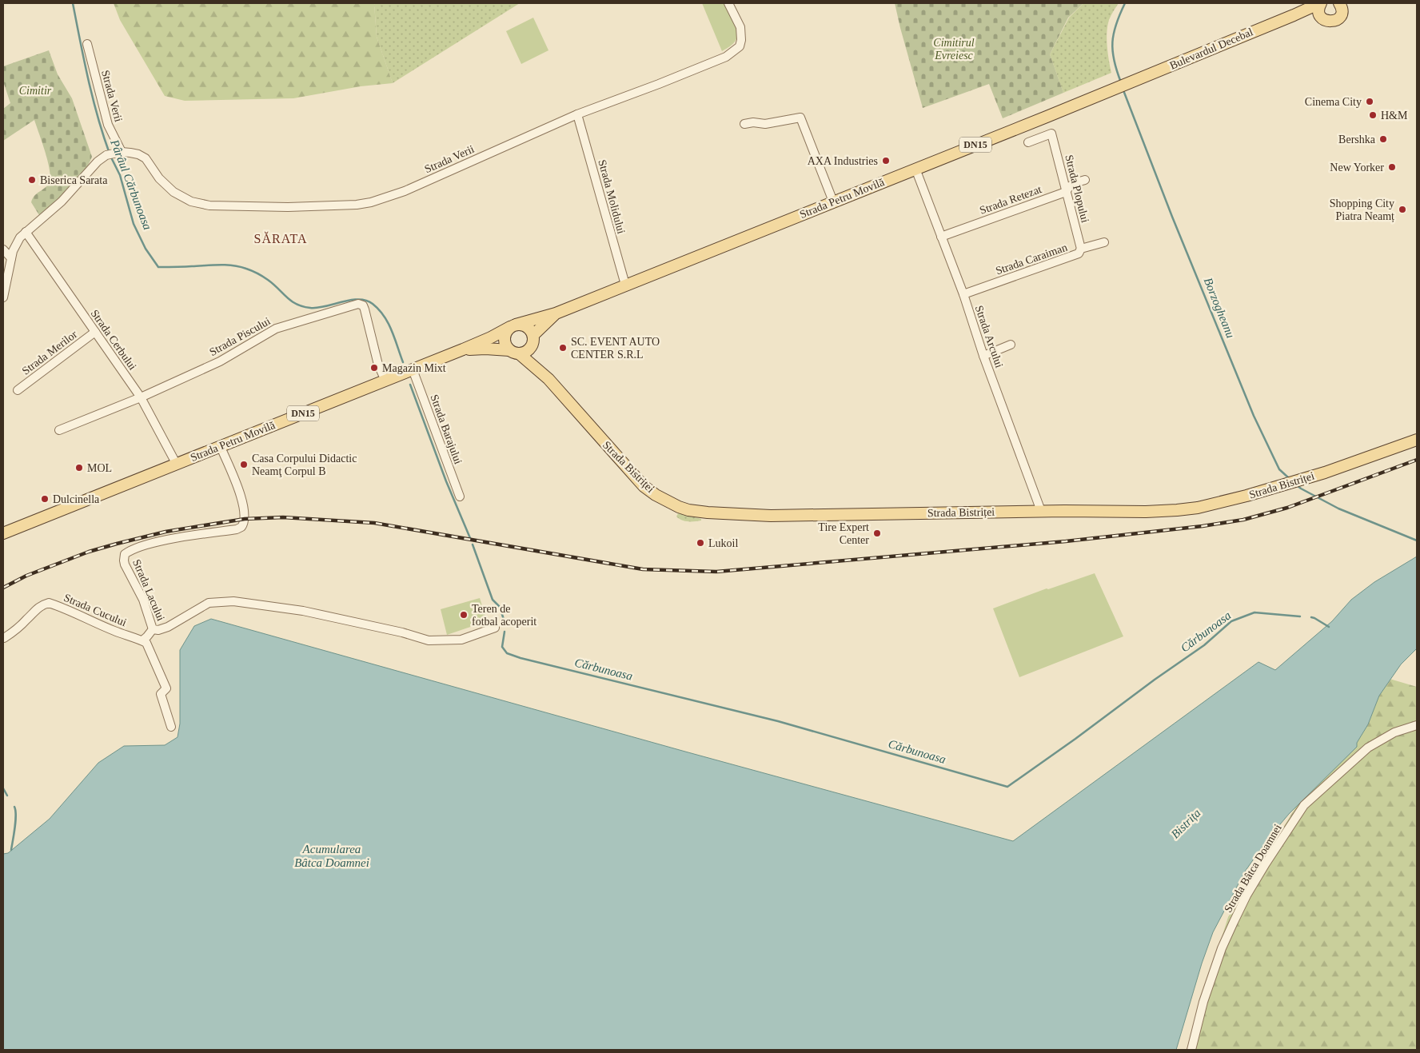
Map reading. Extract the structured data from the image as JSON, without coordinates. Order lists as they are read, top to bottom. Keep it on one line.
{"streets":{"main road":["Bulevardul Decebal","DN15","Strada Petru Movilă","Strada Bistriței"],"street":["Strada Verii","Strada Plopului","Strada Molidului","Strada Retezat","Strada Caraiman","Strada Piscului","Strada Arcului","Strada Cerbului","Strada Merilor","Strada Barajului","Strada Lacului","Strada Cucului","Strada Bâtca Doamnei"]},"crossings":[["Bulevardul Decebal","DN15"],["Bulevardul Decebal","Strada Petru Movilă"],["Strada Verii","Strada Molidului"],["DN15","Strada Petru Movilă"],["DN15","Strada Bistriței"],["Strada Plopului","Strada Retezat"],["Strada Plopului","Strada Caraiman"],["Strada Molidului","Strada Petru Movilă"],["Strada Petru Movilă","Strada Piscului"],["Strada Petru Movilă","Strada Arcului"],["Strada Petru Movilă","Strada Cerbului"],["Strada Petru Movilă","Strada Barajului"],["Strada Petru Movilă","Strada Bistriței"],["Strada Petru Movilă","Strada Lacului"],["Strada Retezat","Strada Arcului"],["Strada Caraiman","Strada Arcului"],["Strada Piscului","Strada Cerbului"],["Strada Arcului","Strada Bistriței"],["Strada Cerbului","Strada Merilor"]],"districts":["SĂRATA"],"water":["Pârâul Cărbunoasa","Borzogheanu","Cărbunoasa","Bistrița","Acumularea Bâtca Doamnei"],"parks":["Cimitirul Evreiesc","Cimitir"],"places":["Cinema City","H&M","Bershka","AXA Industries","New Yorker","Biserica Sarata","Shopping City Piatra Neamț","SC. EVENT AUTO CENTER S.R.L","Magazin Mixt","Casa Corpului Didactic Neamţ Corpul B","MOL","Dulcinella","Tire Expert Center","Lukoil","Teren de fotbal acoperit"]}
